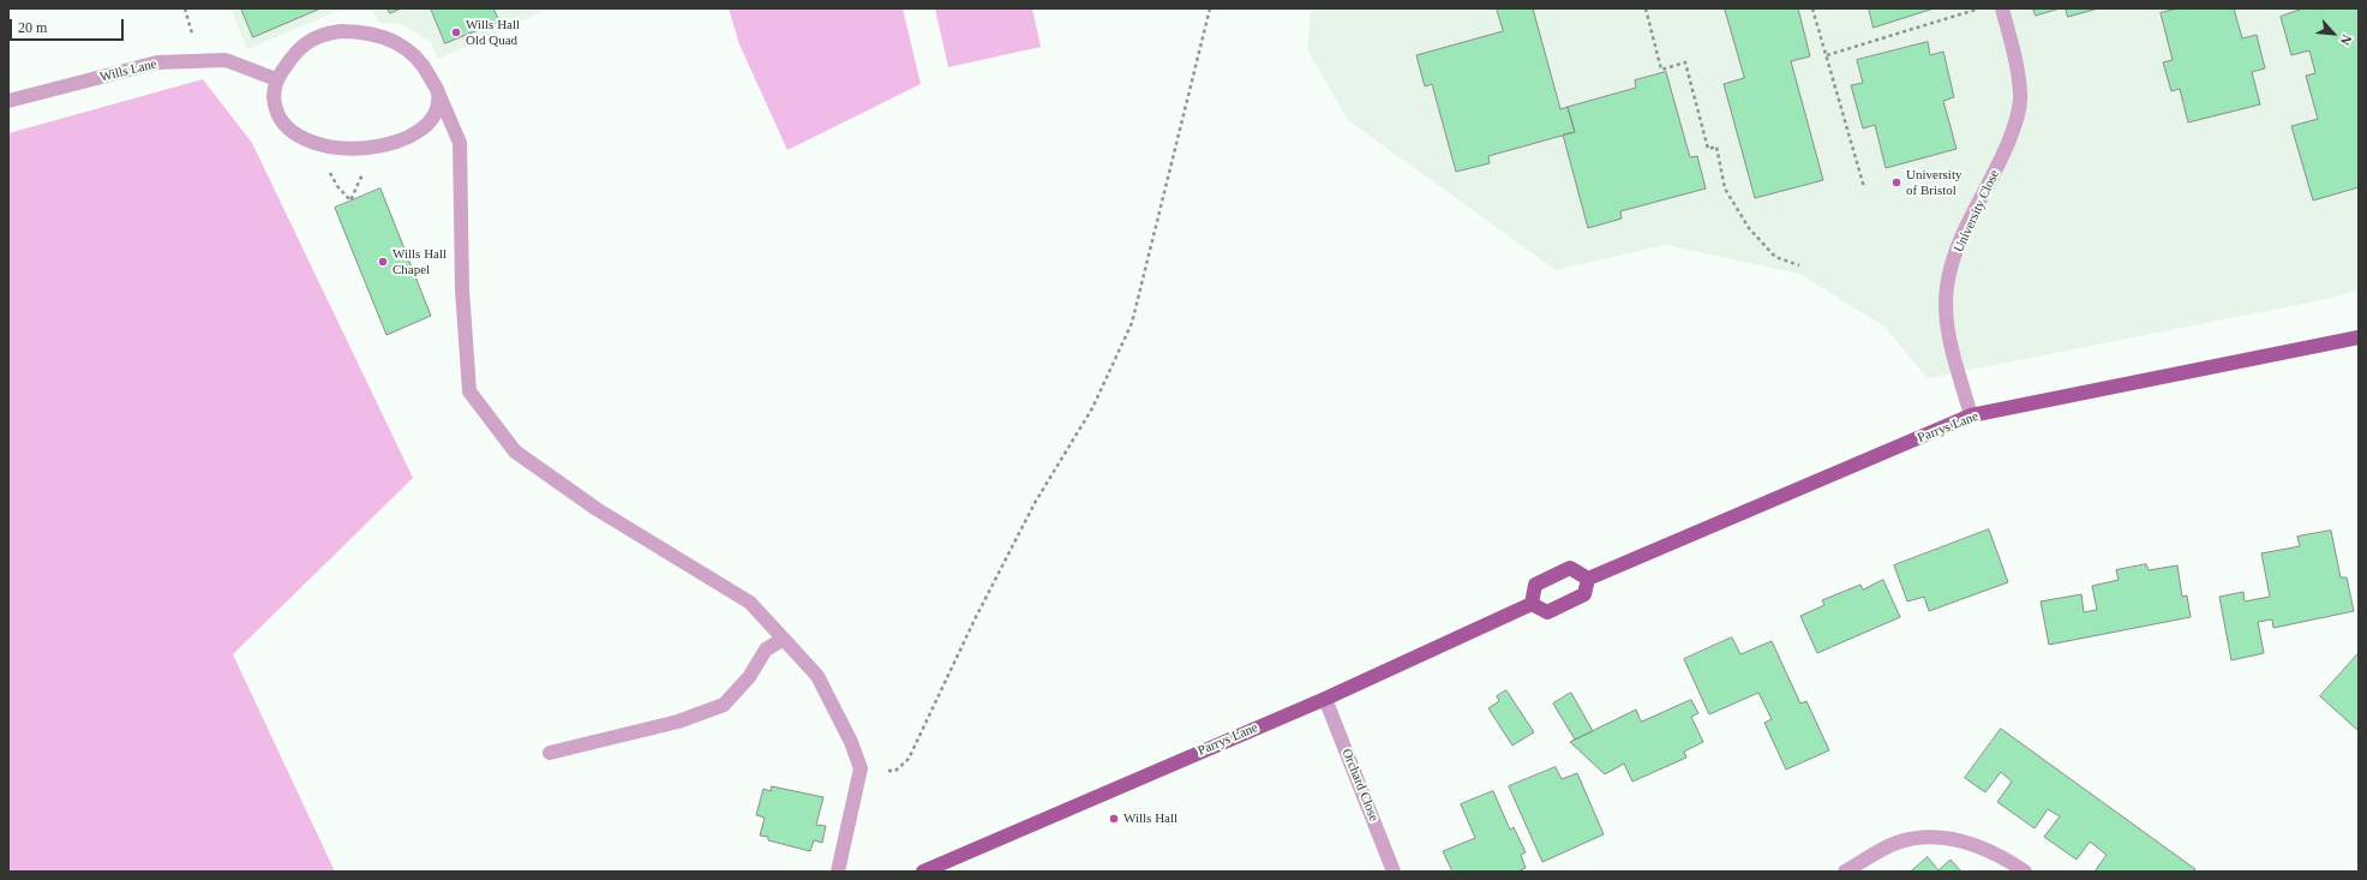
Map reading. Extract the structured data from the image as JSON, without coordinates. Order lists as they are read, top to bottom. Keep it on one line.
{"streets":{"main road":["Parrys Lane"],"street":["Wills Lane","University Close","Orchard Close"]},"crossings":[["University Close","Parrys Lane"],["Parrys Lane","Orchard Close"]],"places":["Wills Hall Old Quad","University of Bristol","Wills Hall Chapel","Wills Hall"],"scale_bar":"20 m","north":"bottom right"}
